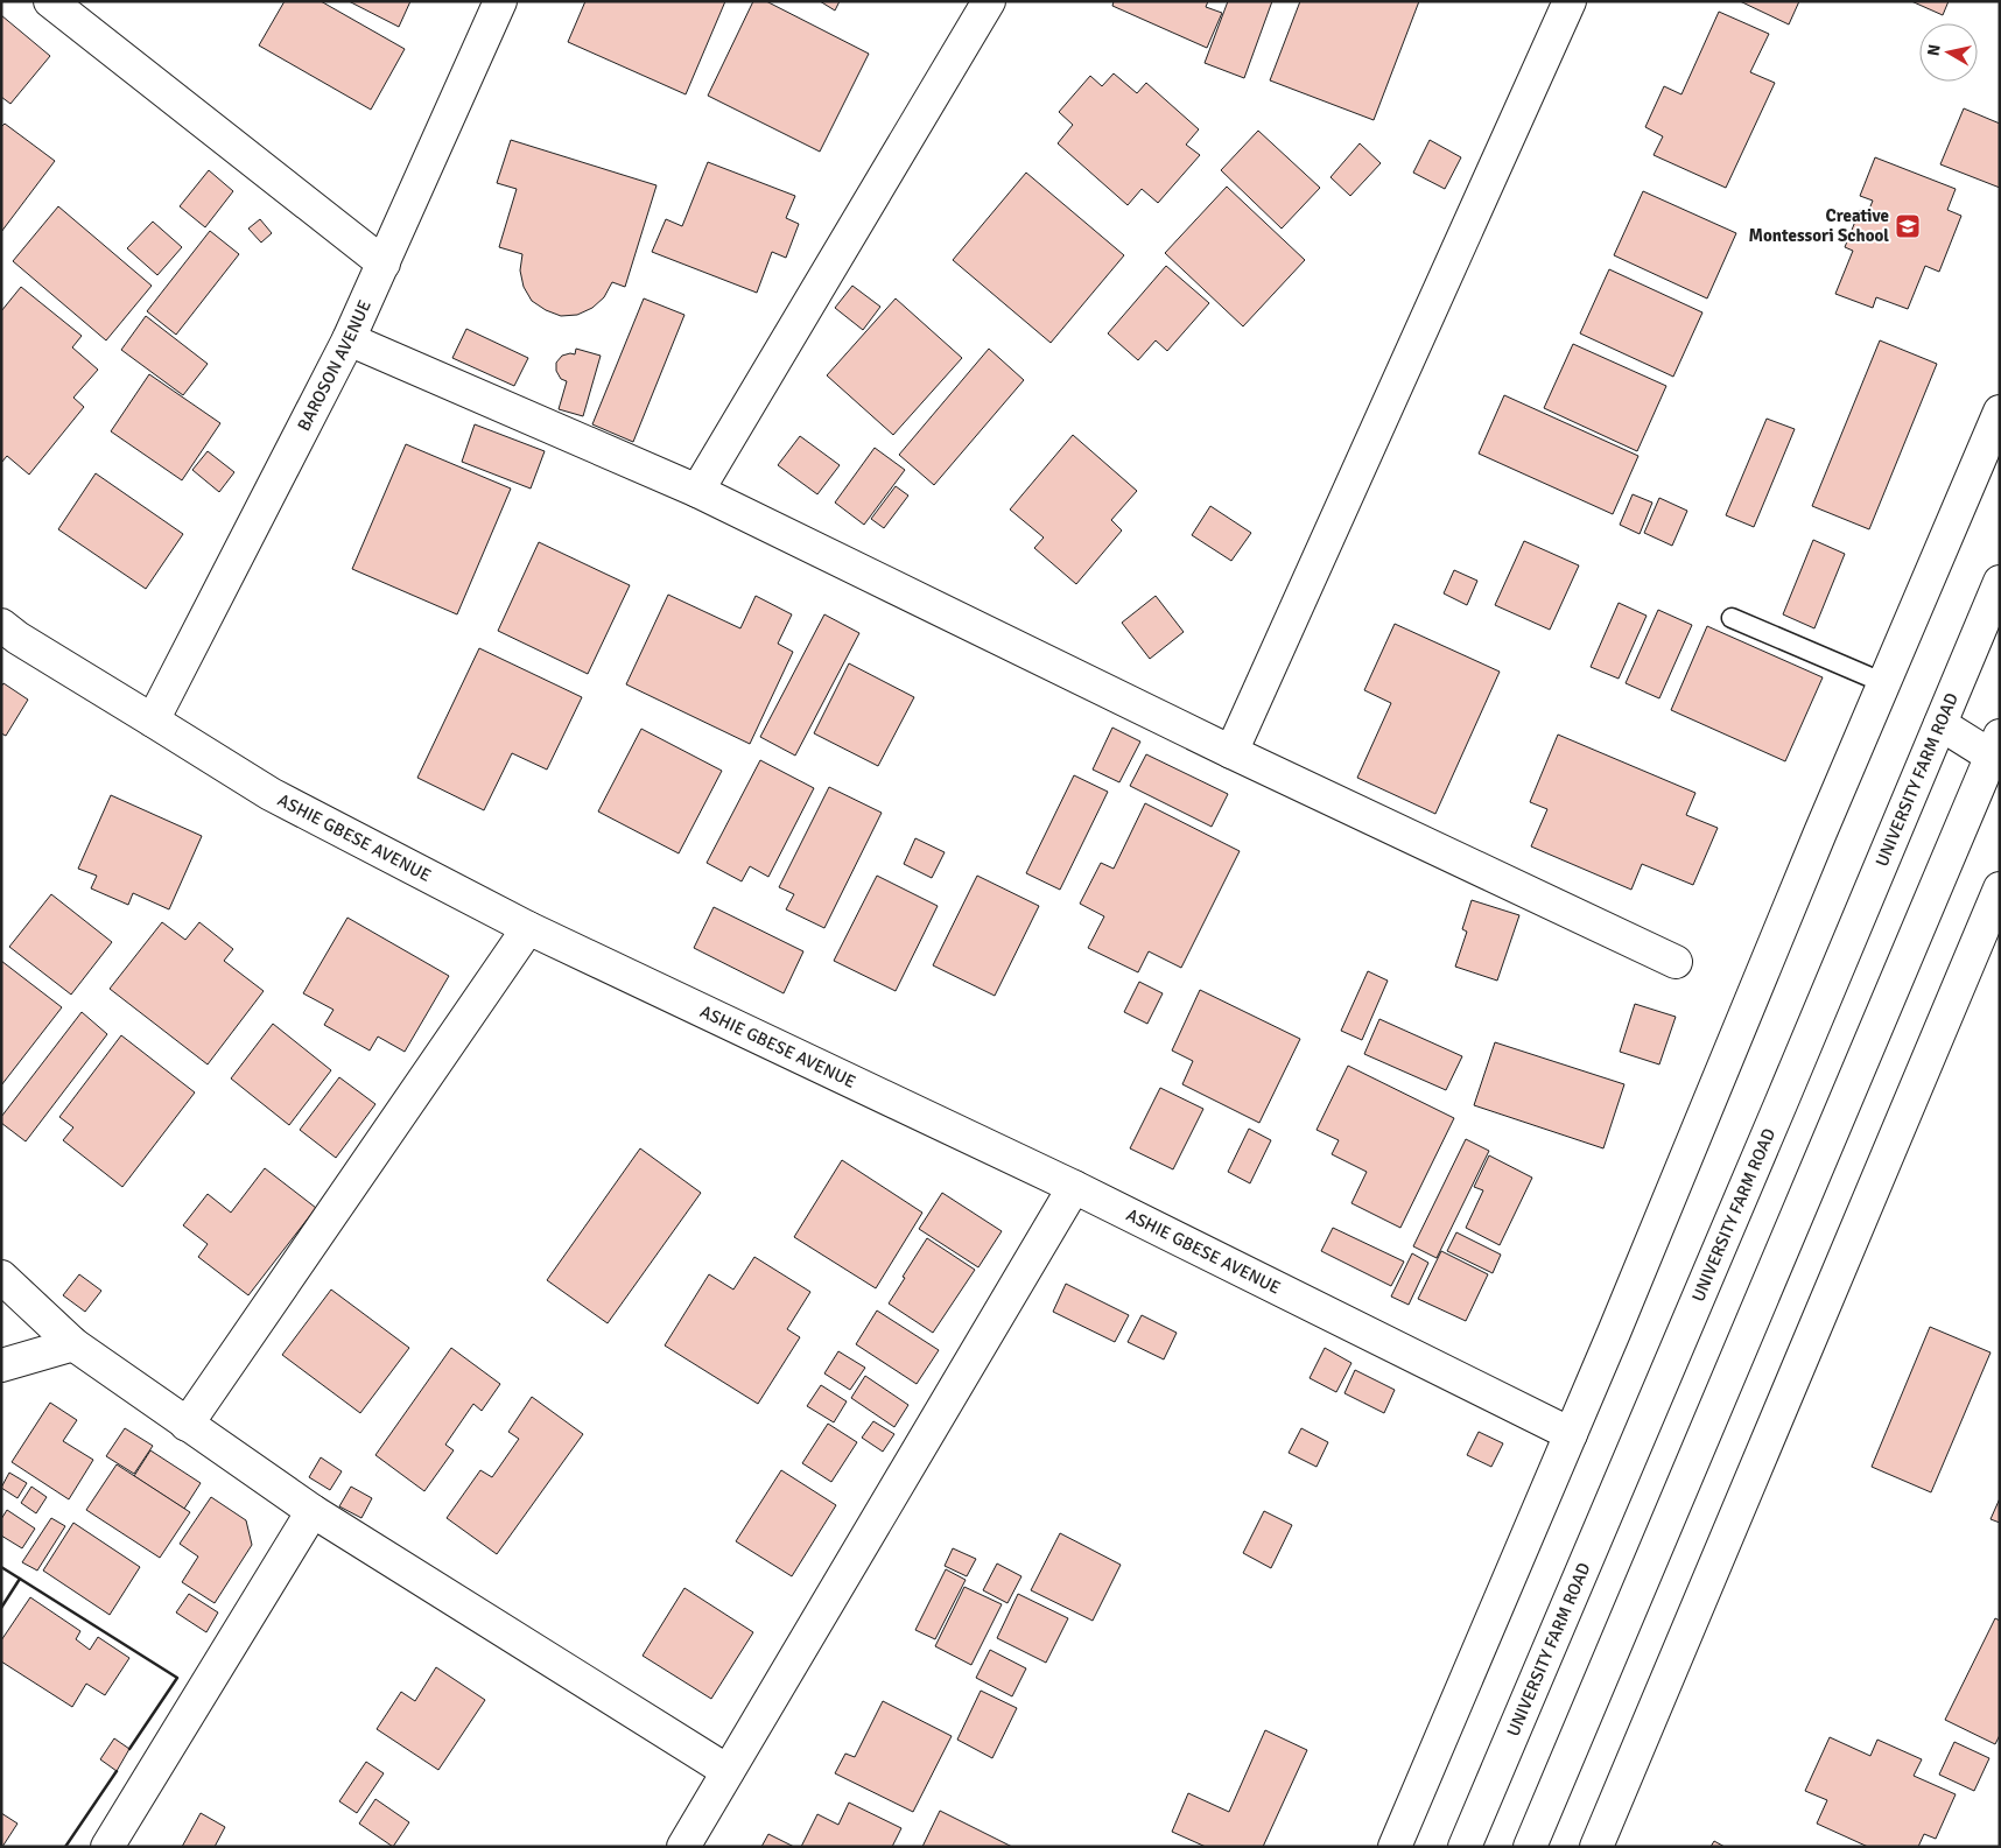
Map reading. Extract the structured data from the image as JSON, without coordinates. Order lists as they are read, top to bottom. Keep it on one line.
{"streets":{"street":["BAROSON AVENUE","UNIVERSITY FARM ROAD","ASHIE GBESE AVENUE"]},"crossings":[["BAROSON AVENUE","ASHIE GBESE AVENUE"]],"places":{"school or university":["Creative Montessori School"]},"north":"left"}
